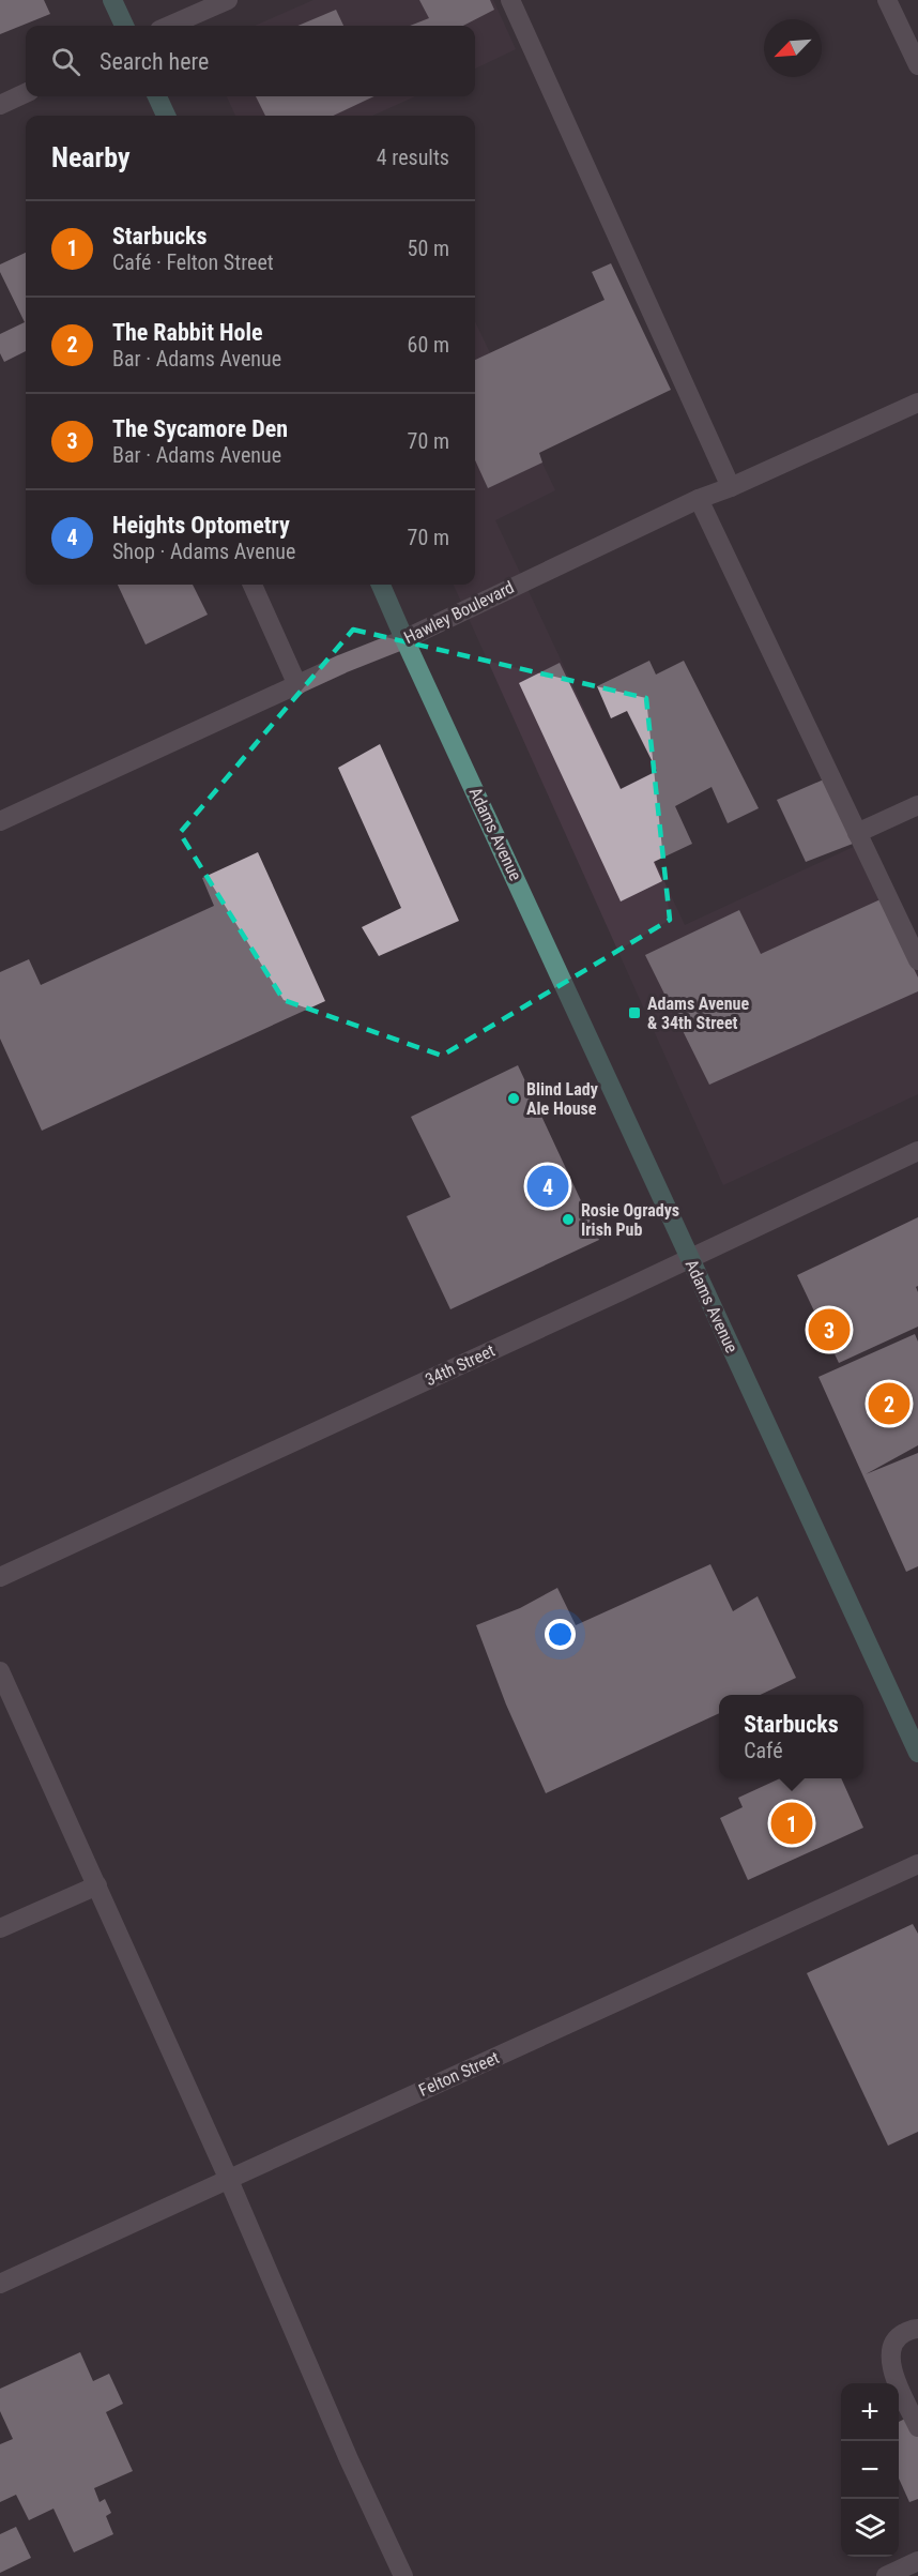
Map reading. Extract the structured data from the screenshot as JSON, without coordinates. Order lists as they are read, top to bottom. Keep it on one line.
{"streets":{"main road":["Adams Avenue"],"street":["Hawley Boulevard","34th Street","Felton Street"]},"crossings":[["Hawley Boulevard","Adams Avenue"],["Adams Avenue","34th Street"]],"places":{"transit":["Adams Avenue & 34th Street"],"other":["Blind Lady Ale House","Rosie Ogradys Irish Pub"]},"north":"bottom left","page":{"search":"Search here","heading":["Nearby","4 results"],"list":[{"mark":"1","name":"Starbucks","note":"Café · Felton Street","value":"50 m"},{"mark":"2","name":"The Rabbit Hole","note":"Bar · Adams Avenue","value":"60 m"},{"mark":"3","name":"The Sycamore Den","note":"Bar · Adams Avenue","value":"70 m"},{"mark":"4","name":"Heights Optometry","note":"Shop · Adams Avenue","value":"70 m"}],"pins":["4","3","2","1"],"popup":["Starbucks","Café"],"map_buttons":["+","−"]}}
